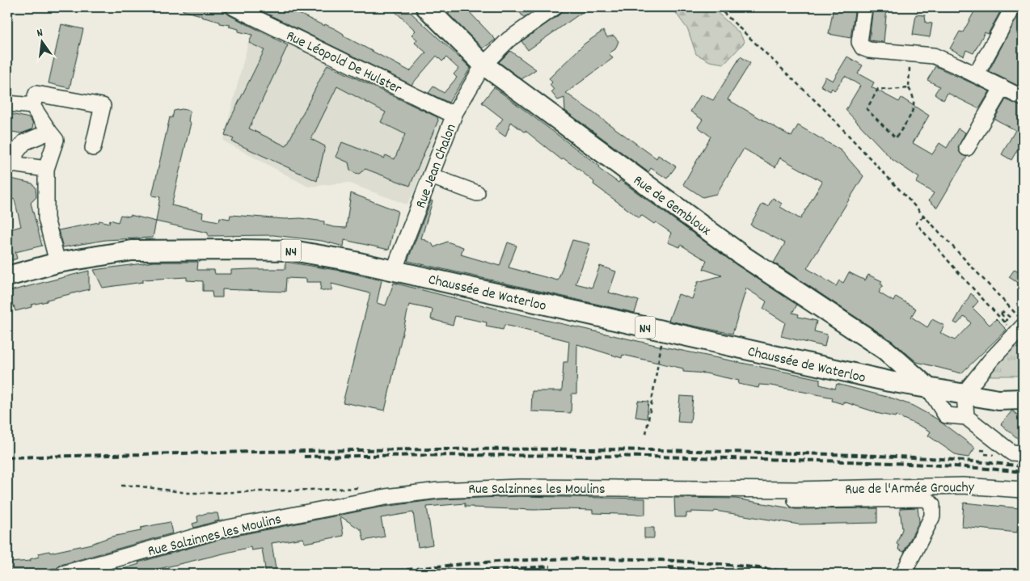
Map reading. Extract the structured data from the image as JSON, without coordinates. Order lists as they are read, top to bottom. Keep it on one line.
{"streets":{"main road":["Rue de Gembloux","N4","Chaussée de Waterloo"],"street":["Rue Léopold De Hulster","Rue Jean Chalon","Rue de l'Armée Grouchy","Rue Salzinnes les Moulins"]},"crossings":[["Rue Léopold De Hulster","Rue Jean Chalon"],["Rue Jean Chalon","Rue de Gembloux"],["Rue Jean Chalon","Chaussée de Waterloo"],["Rue de Gembloux","Chaussée de Waterloo"],["N4","Chaussée de Waterloo"],["Rue de l'Armée Grouchy","Rue Salzinnes les Moulins"]],"north":"top"}
